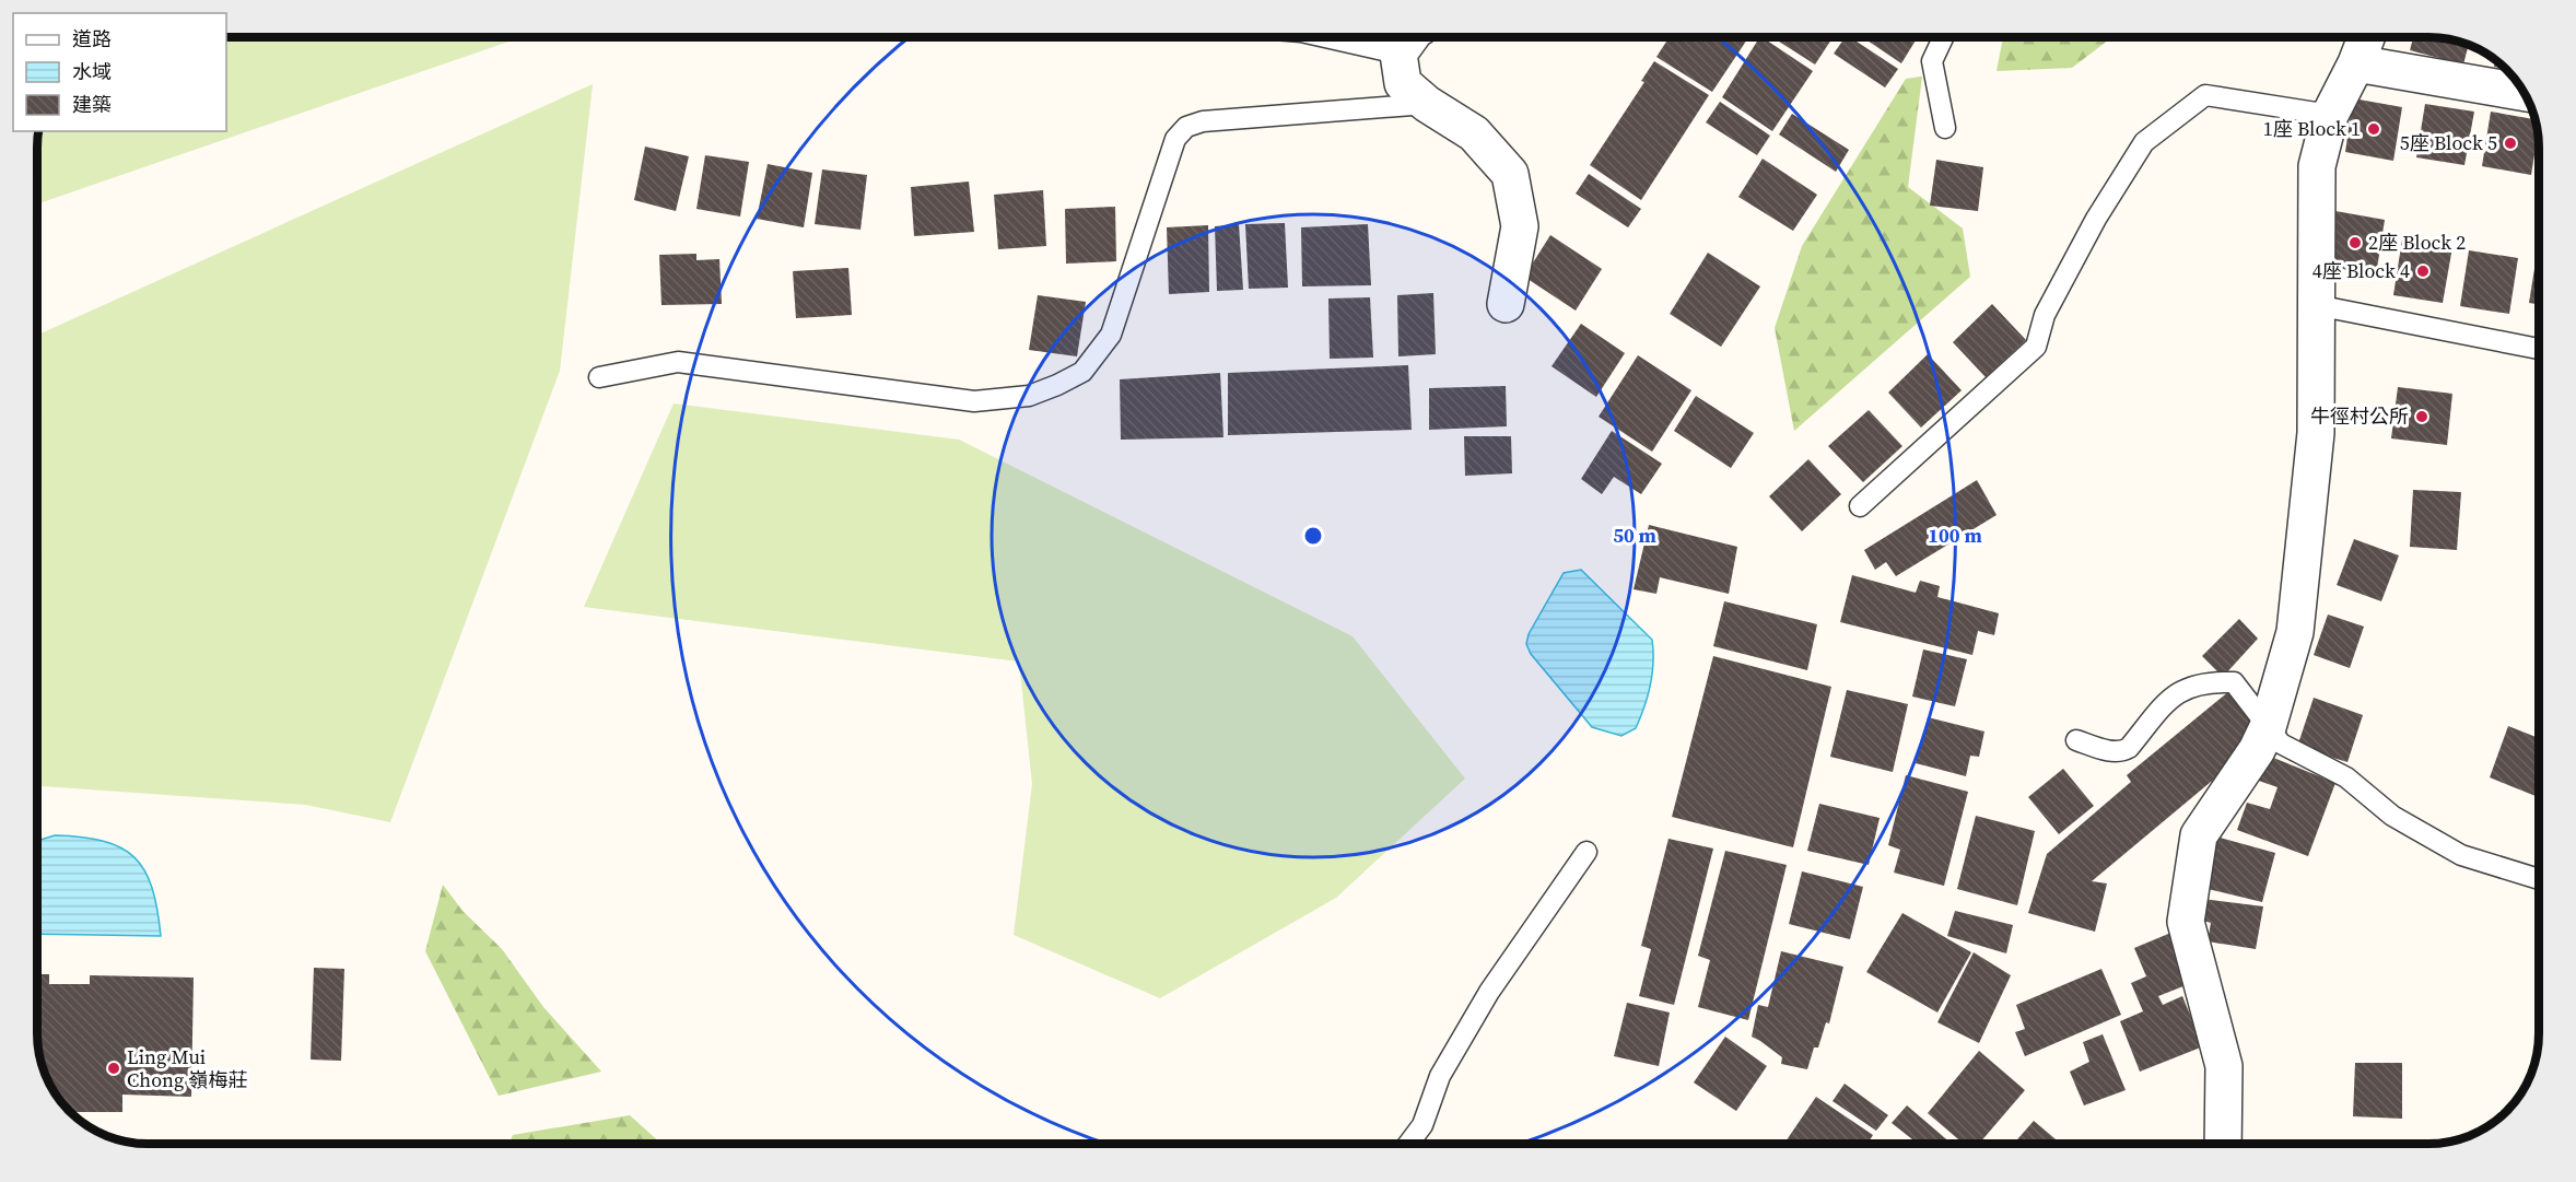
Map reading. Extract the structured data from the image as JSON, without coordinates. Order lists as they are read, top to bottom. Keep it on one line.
{"places":["1座 Block 1","5座 Block 5","2座 Block 2","4座 Block 4","牛徑村公所","Ling Mui Chong 嶺梅莊"],"legend":["道路","水域","建築"],"rings":["50 m","100 m"]}
